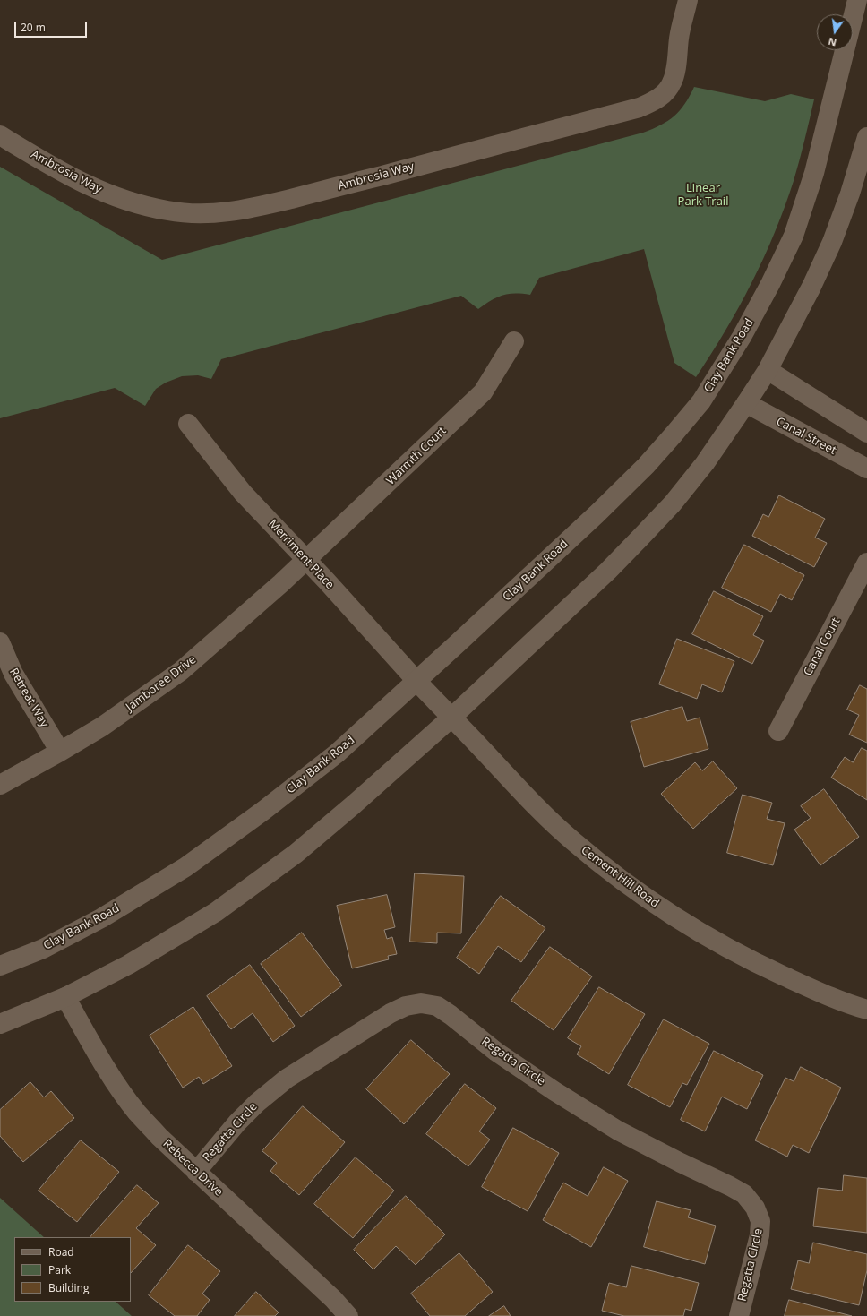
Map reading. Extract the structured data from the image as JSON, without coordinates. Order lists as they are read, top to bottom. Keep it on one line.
{"streets":{"street":["Ambrosia Way","Clay Bank Road","Canal Street","Warmth Court","Merriment Place","Canal Court","Jamboree Drive","Retreat Way","Cement Hill Road","Regatta Circle","Rebecca Drive"]},"crossings":[["Clay Bank Road","Merriment Place"],["Clay Bank Road","Cement Hill Road"],["Warmth Court","Merriment Place"],["Warmth Court","Jamboree Drive"],["Merriment Place","Jamboree Drive"],["Merriment Place","Cement Hill Road"],["Jamboree Drive","Retreat Way"],["Regatta Circle","Rebecca Drive"]],"parks":["Linear Park Trail"],"legend":["Road","Park","Building"],"scale_bar":"20 m","north":"bottom"}
